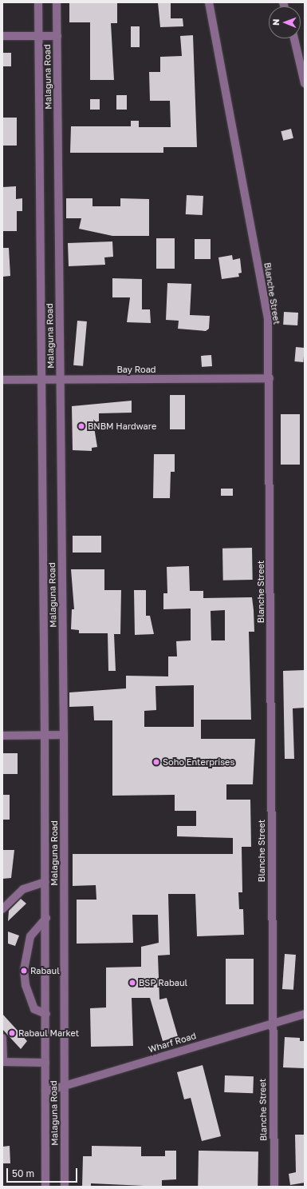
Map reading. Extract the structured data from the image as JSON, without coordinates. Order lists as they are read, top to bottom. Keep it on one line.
{"streets":{"street":["Malaguna Road","Blanche Street","Bay Road","Wharf Road"]},"crossings":[["Malaguna Road","Bay Road"],["Malaguna Road","Wharf Road"],["Blanche Street","Bay Road"],["Blanche Street","Wharf Road"]],"places":["BNBM Hardware","Soho Enterprises","Rabaul","BSP Rabaul","Rabaul Market"],"scale_bar":"50 m","north":"left"}
